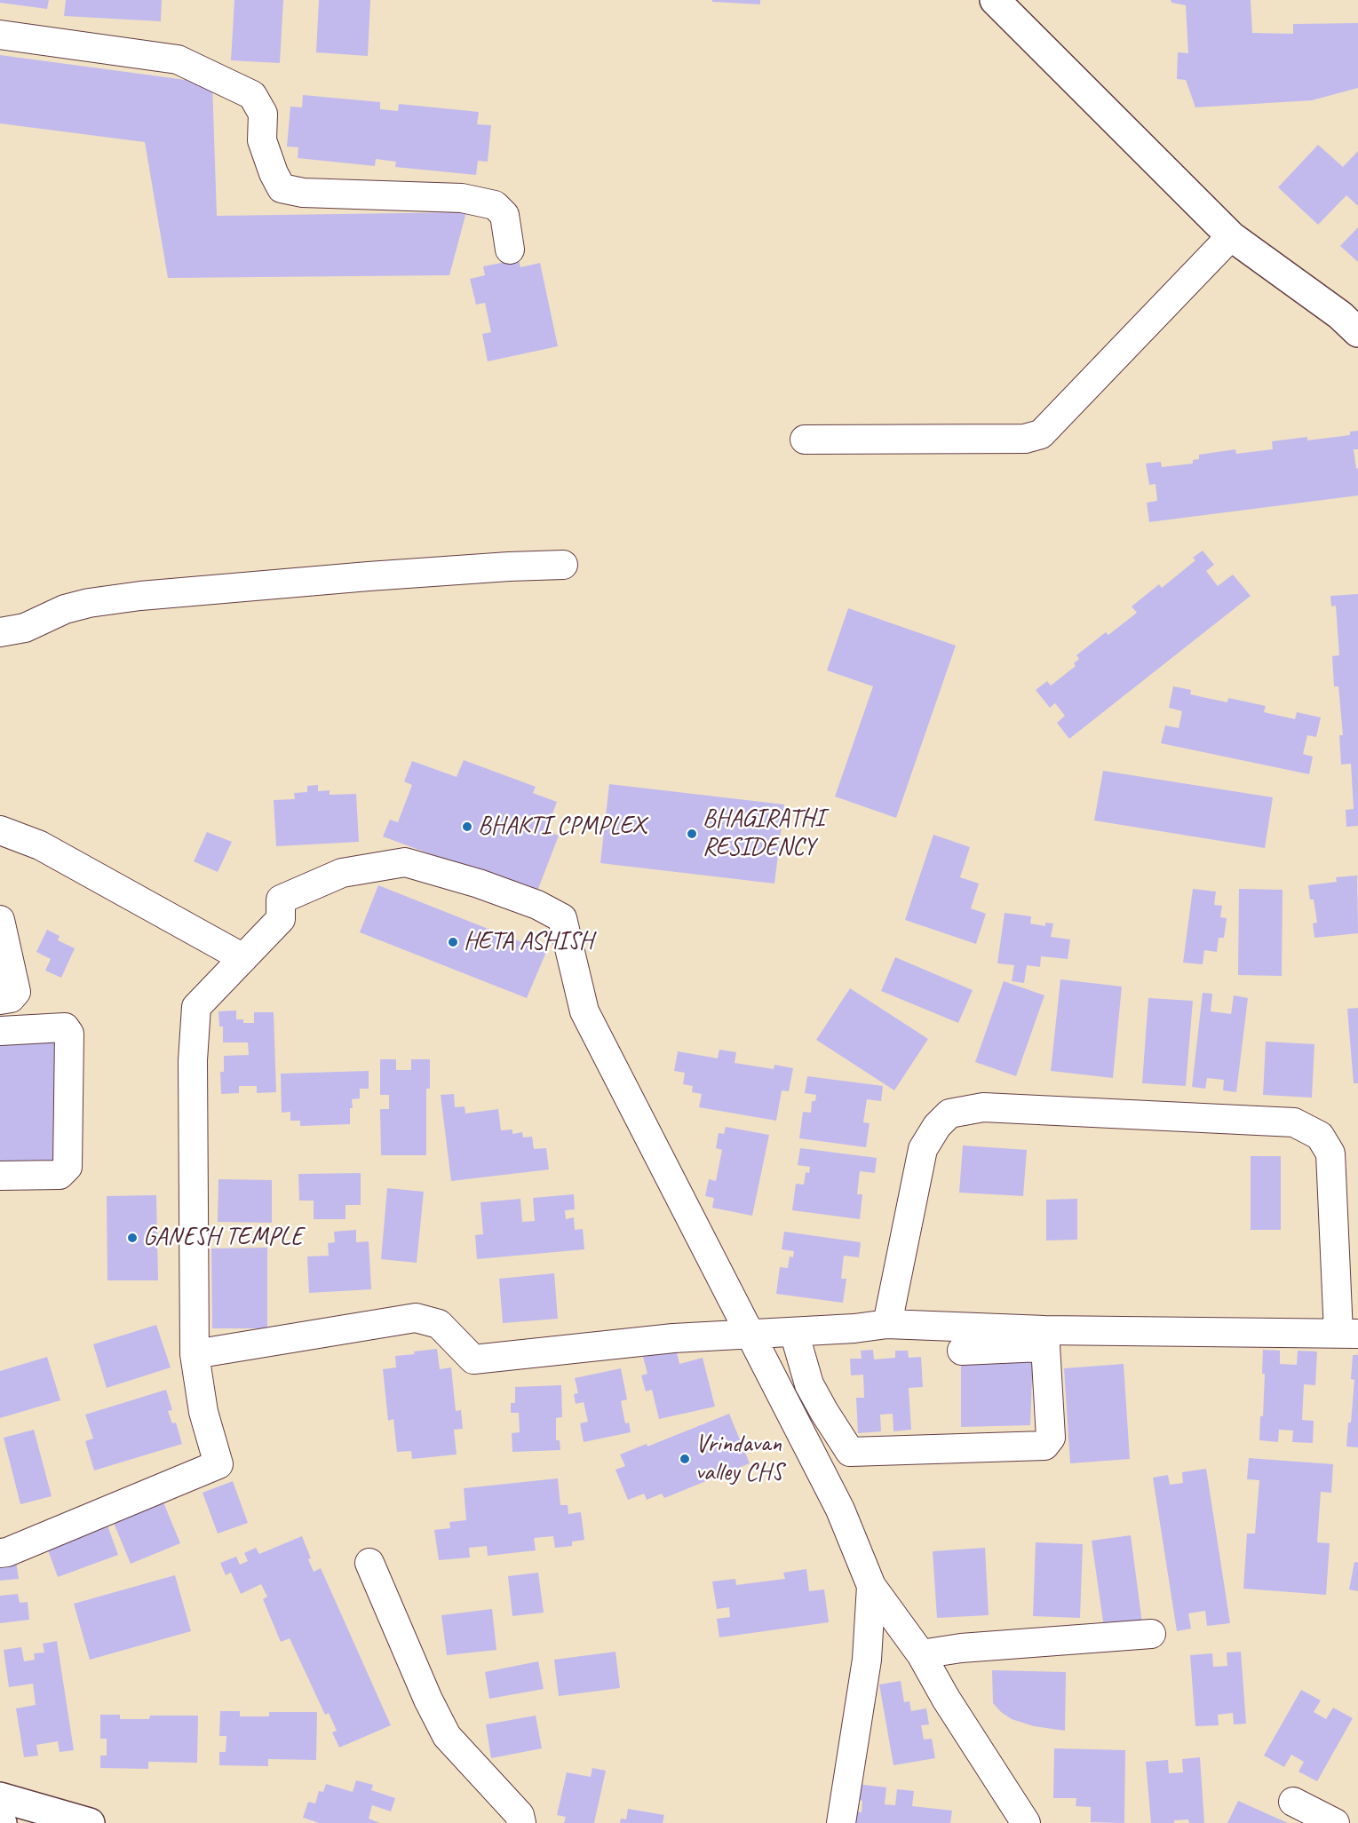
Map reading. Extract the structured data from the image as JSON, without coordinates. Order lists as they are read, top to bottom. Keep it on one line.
{"places":["BHAKTI CPMPLEX","BHAGIRATHI RESIDENCY","HETA ASHISH","GANESH TEMPLE","Vrindavan valley CHS"]}
